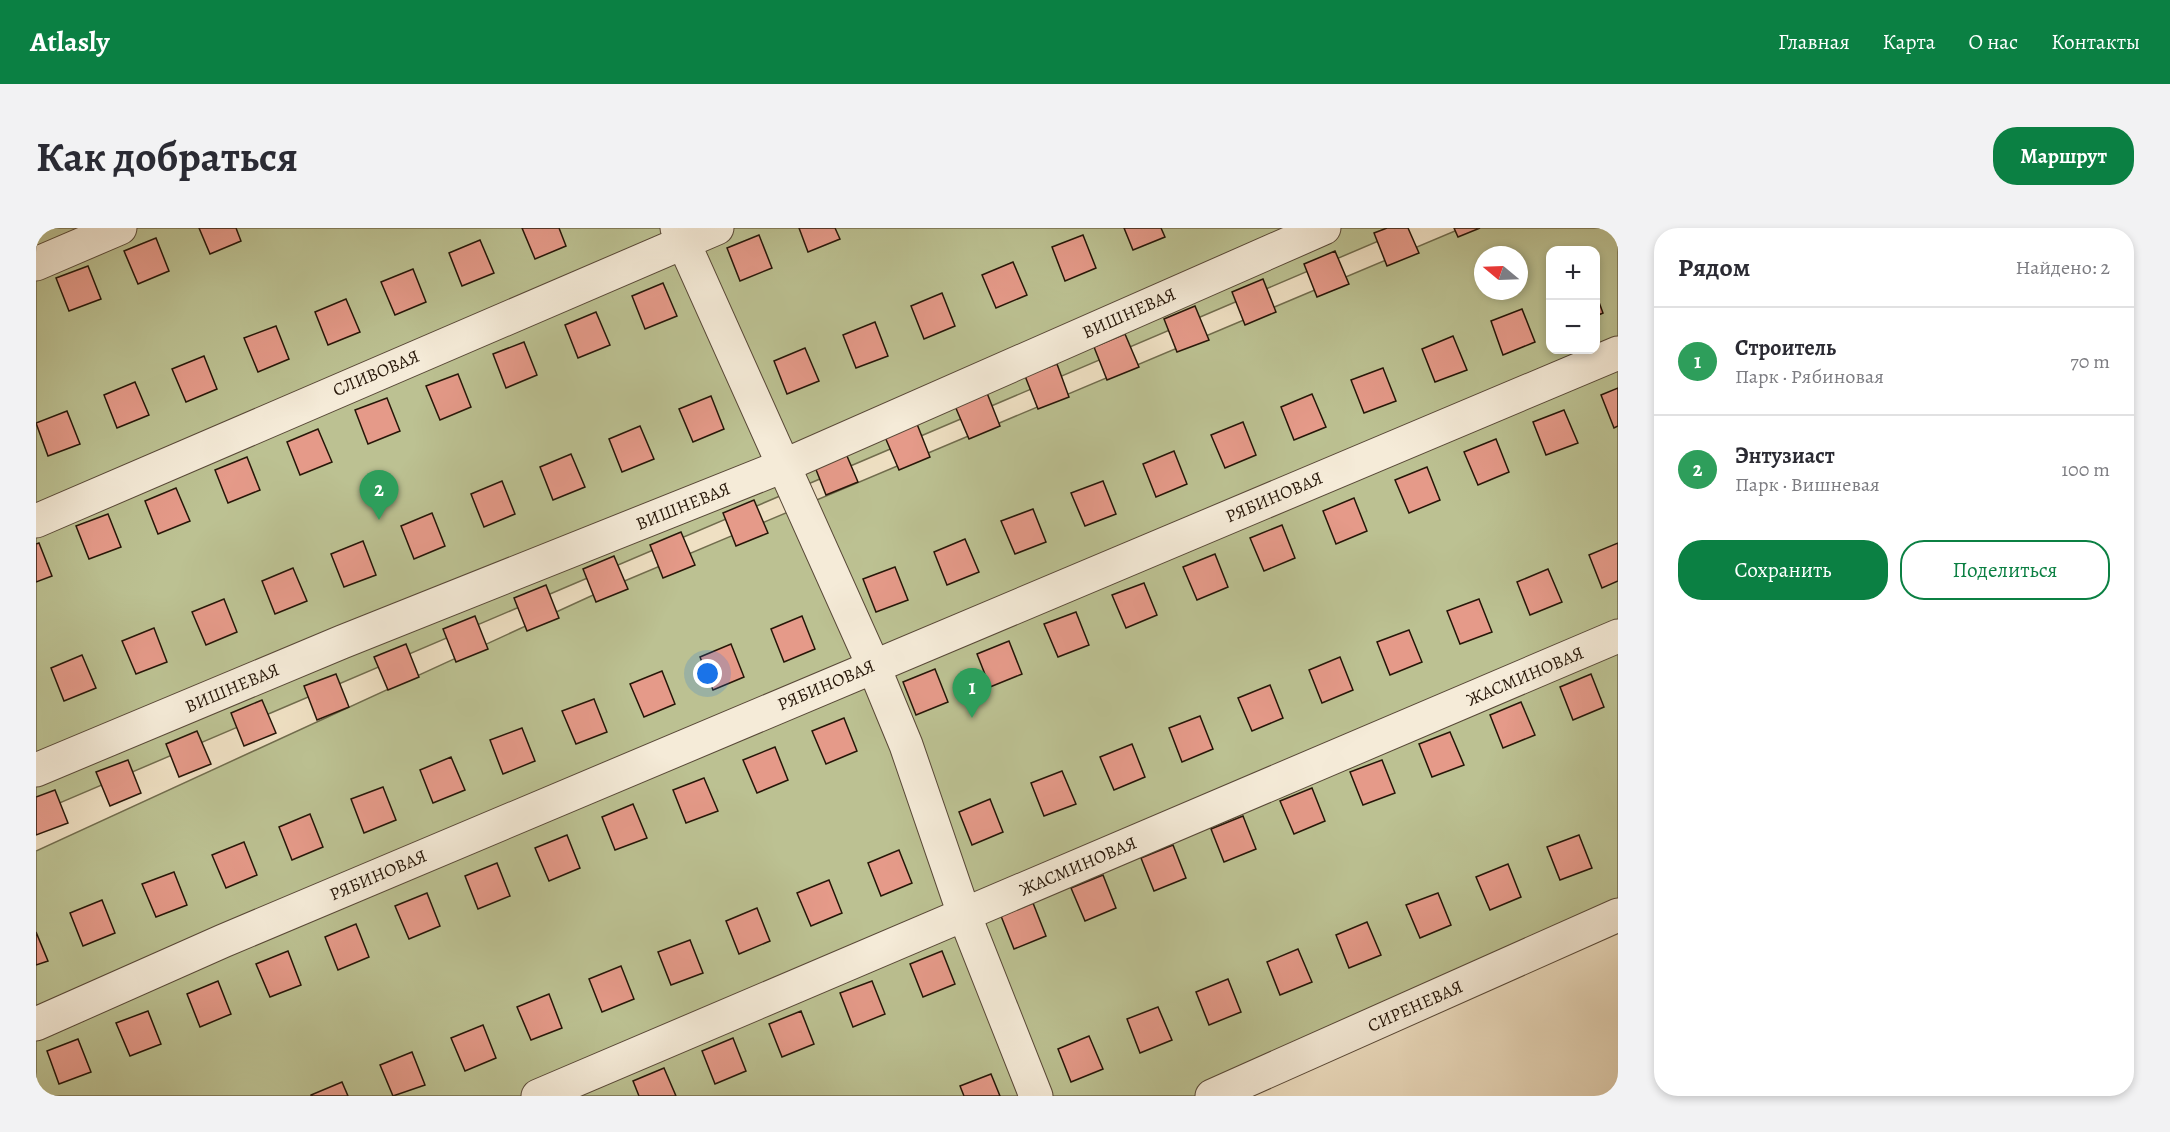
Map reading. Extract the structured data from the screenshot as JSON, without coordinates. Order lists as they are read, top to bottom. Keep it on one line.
{"streets":{"street":["ВИШНЕВАЯ","СЛИВОВАЯ","РЯБИНОВАЯ","ЖАСМИНОВАЯ","СИРЕНЕВАЯ"]},"north":"left","page":{"header":"Atlasly","nav":["Главная","Карта","О нас","Контакты"],"buttons":["Маршрут",["Сохранить","Поделиться"]],"title":"Как добраться","heading":["Рядом","Найдено: 2"],"map_buttons":["+","−"],"list":[{"mark":"1","name":"Строитель","note":"Парк · Рябиновая","value":"70 m"},{"mark":"2","name":"Энтузиаст","note":"Парк · Вишневая","value":"100 m"}],"pins":["2","1"]}}
